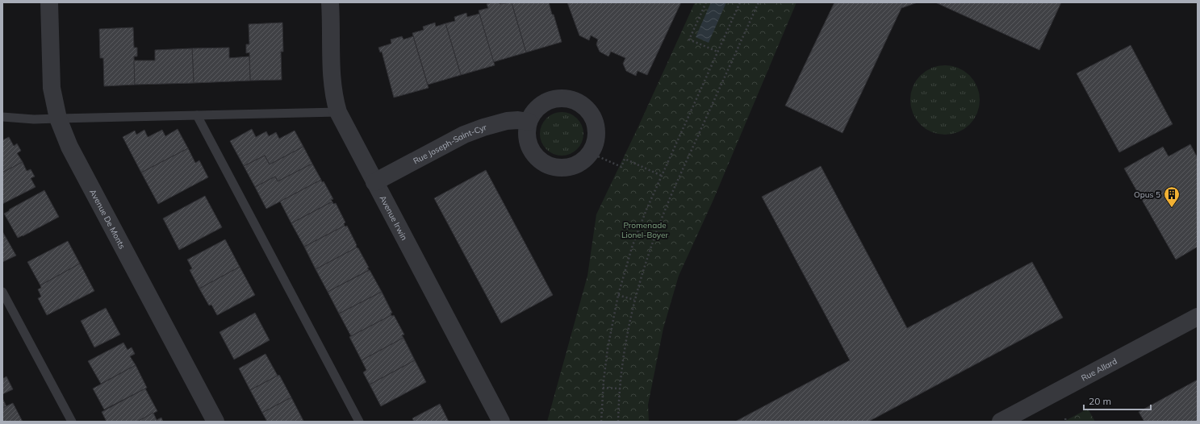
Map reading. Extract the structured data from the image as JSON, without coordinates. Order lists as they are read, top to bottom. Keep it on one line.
{"streets":{"street":["Rue Joseph-Saint-Cyr","Avenue Irwin","Avenue De Monts","Rue Allard"]},"crossings":[["Rue Joseph-Saint-Cyr","Avenue Irwin"]],"parks":["Promenade Lionel-Boyer"],"places":{"building":["Opus 5"]},"scale_bar":"20 m"}
